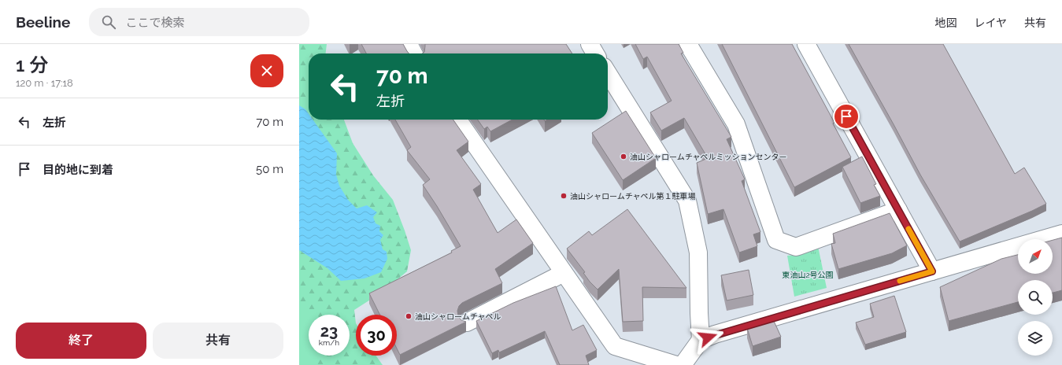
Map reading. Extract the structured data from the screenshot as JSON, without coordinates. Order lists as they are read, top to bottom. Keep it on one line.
{"parks":["東油山2号公園"],"places":["油山シャロームチャペルミッションセンター","油山シャロームチャペル第１駐車場","油山シャロームチャペル"],"north":"top right","page":{"header":"Beeline","search":"ここで検索","nav":["地図","レイヤ","共有"],"heading":["1 分","120 m · 17:18"],"turn":["70 m","左折"],"list":[{"name":"左折","value":"70 m"},{"name":"目的地に到着","value":"50 m"}],"speed":"23 km/h","limit":"30","buttons":["終了","共有"]}}
